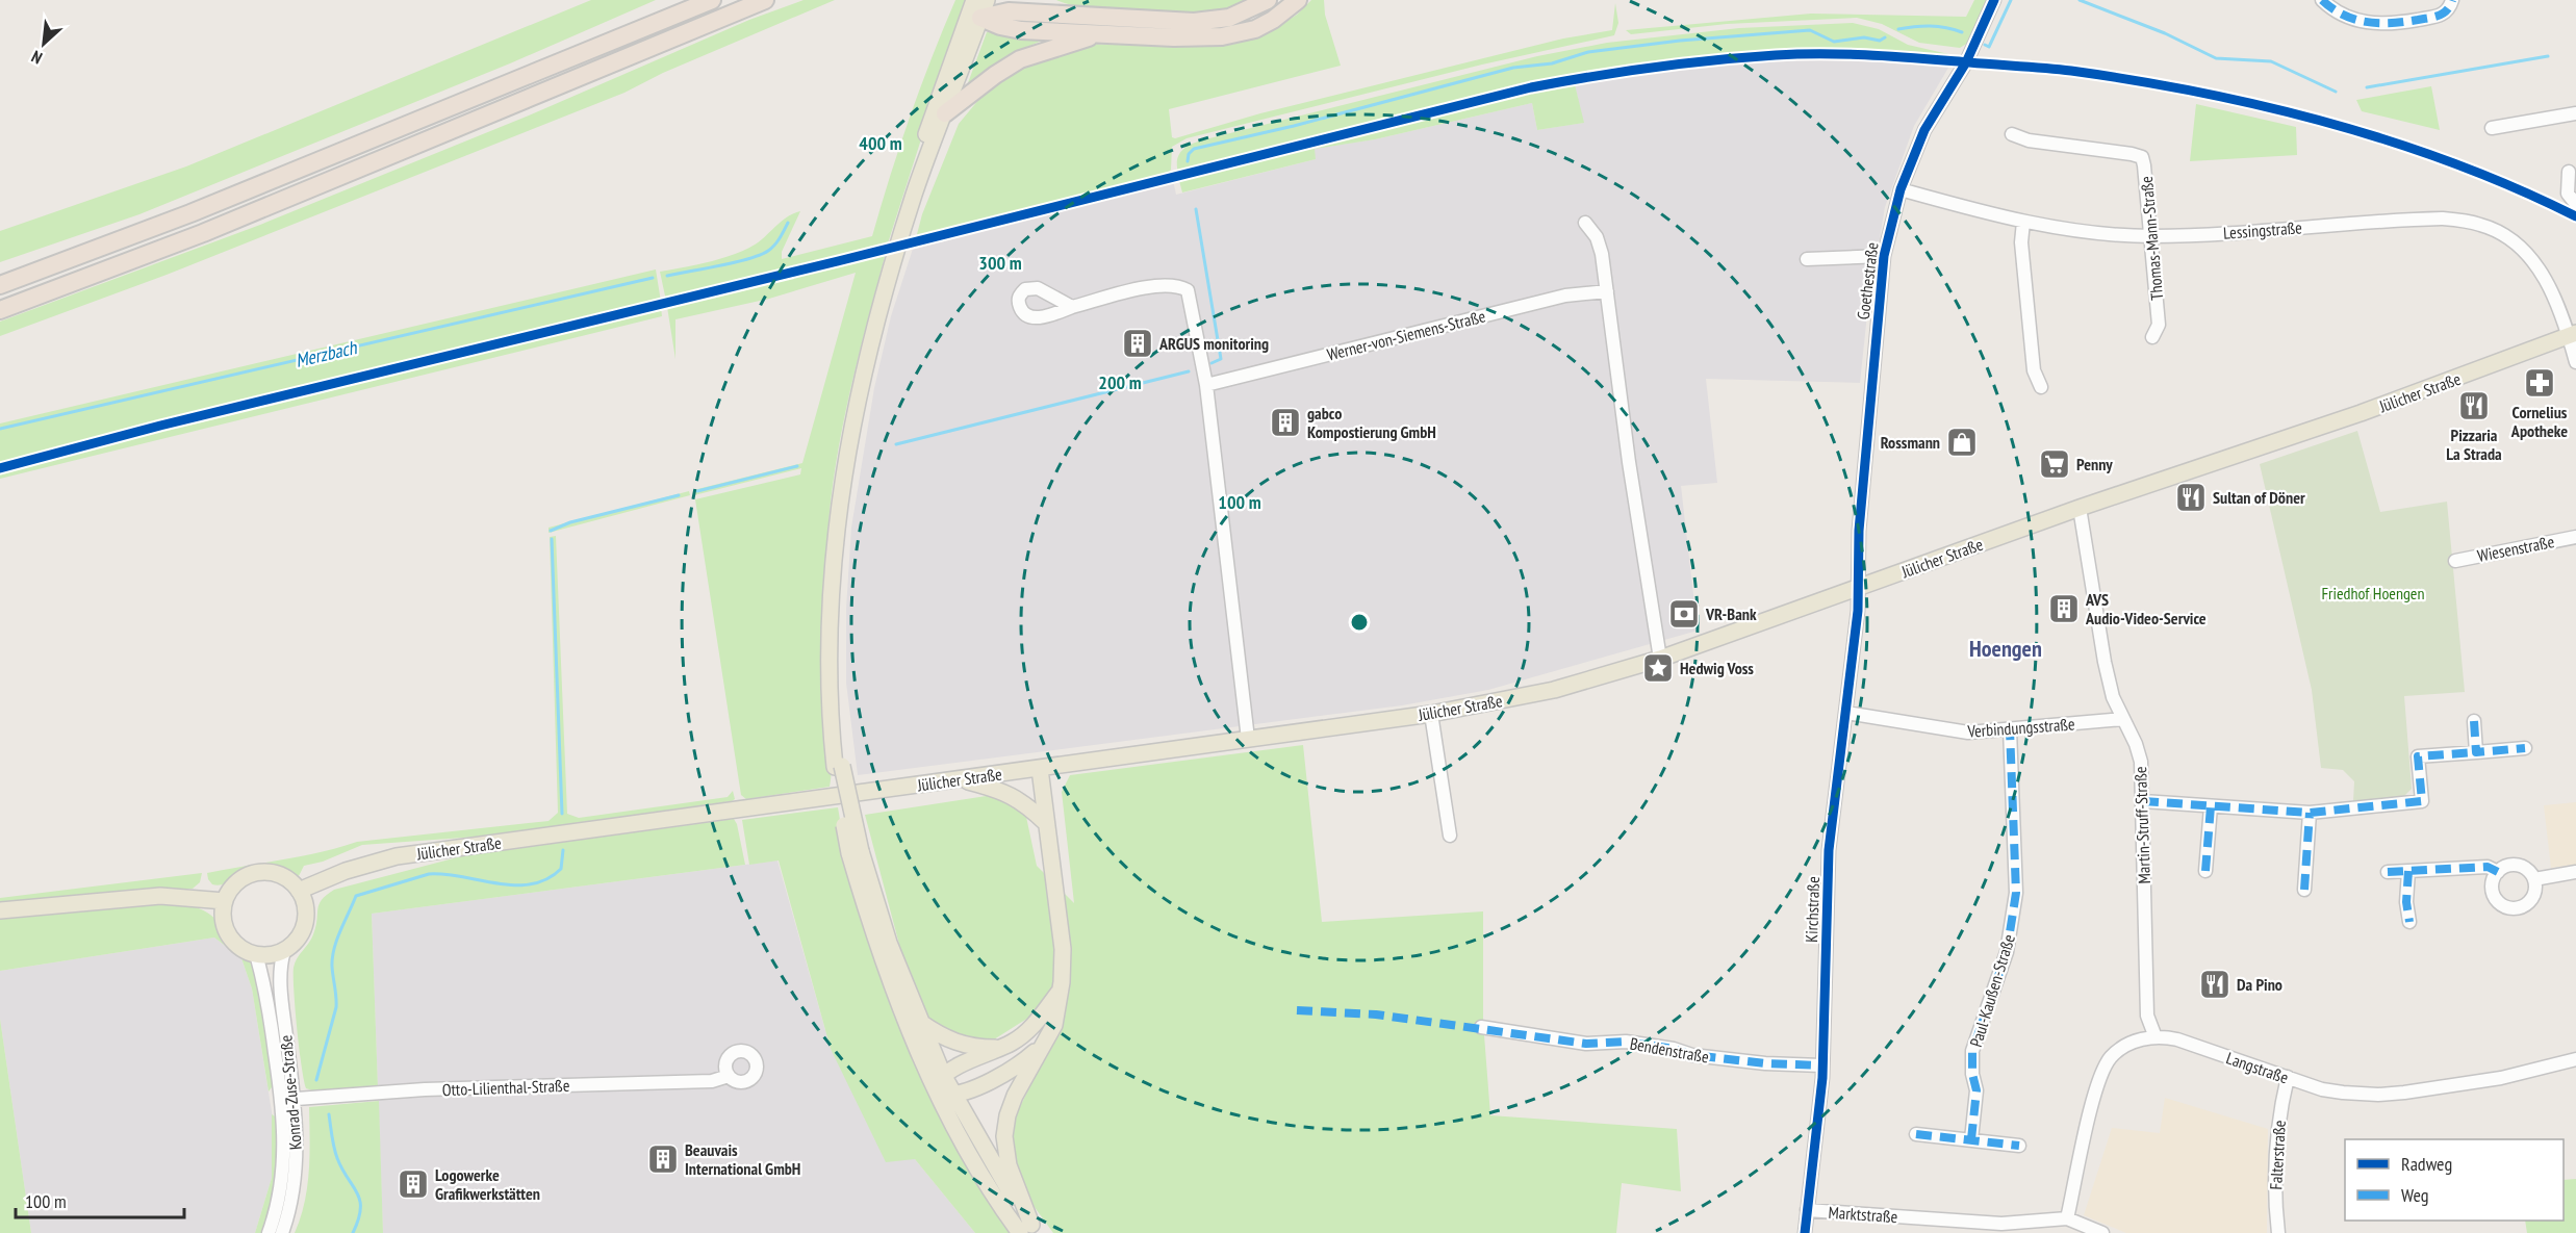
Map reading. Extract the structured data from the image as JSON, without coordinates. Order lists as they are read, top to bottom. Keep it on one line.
{"streets":{"main road":["Jülicher Straße"],"street":["Lessingstraße","Thomas-Mann-Straße","Goethestraße","Werner-von-Siemens-Straße","Wiesenstraße","Verbindungsstraße","Martin-Struff-Straße","Kirchstraße","Paul-Kaußen-Straße","Bendenstraße","Langstraße","Otto-Lilienthal-Straße","Konrad-Zuse-Straße","Falterstraße","Marktstraße"]},"crossings":[["Lessingstraße","Thomas-Mann-Straße"],["Lessingstraße","Goethestraße"],["Lessingstraße","Jülicher Straße"],["Goethestraße","Jülicher Straße"],["Goethestraße","Kirchstraße"],["Jülicher Straße","Martin-Struff-Straße"],["Jülicher Straße","Kirchstraße"],["Jülicher Straße","Konrad-Zuse-Straße"],["Verbindungsstraße","Martin-Struff-Straße"],["Verbindungsstraße","Kirchstraße"],["Verbindungsstraße","Paul-Kaußen-Straße"],["Martin-Struff-Straße","Langstraße"],["Kirchstraße","Bendenstraße"],["Kirchstraße","Marktstraße"],["Langstraße","Falterstraße"],["Langstraße","Marktstraße"],["Otto-Lilienthal-Straße","Konrad-Zuse-Straße"]],"districts":["Hoengen"],"water":["Merzbach"],"parks":["Friedhof Hoengen"],"places":{"building":["ARGUS monitoring","gabco Kompostierung GmbH","AVS Audio-Video-Service","Beauvais International GmbH","Logowerke Grafikwerkstätten"],"pharmacy":["Cornelius Apotheke"],"restaurant":["Pizzaria La Strada","Sultan of Döner","Da Pino"],"shop":["Rossmann"],"supermarket":["Penny"],"bank":["VR-Bank"],"place":["Hedwig Voss"]},"legend":["Radweg","Weg"],"scale_bar":"100 m","north":"bottom left","rings":["400 m","300 m","200 m","100 m"]}
